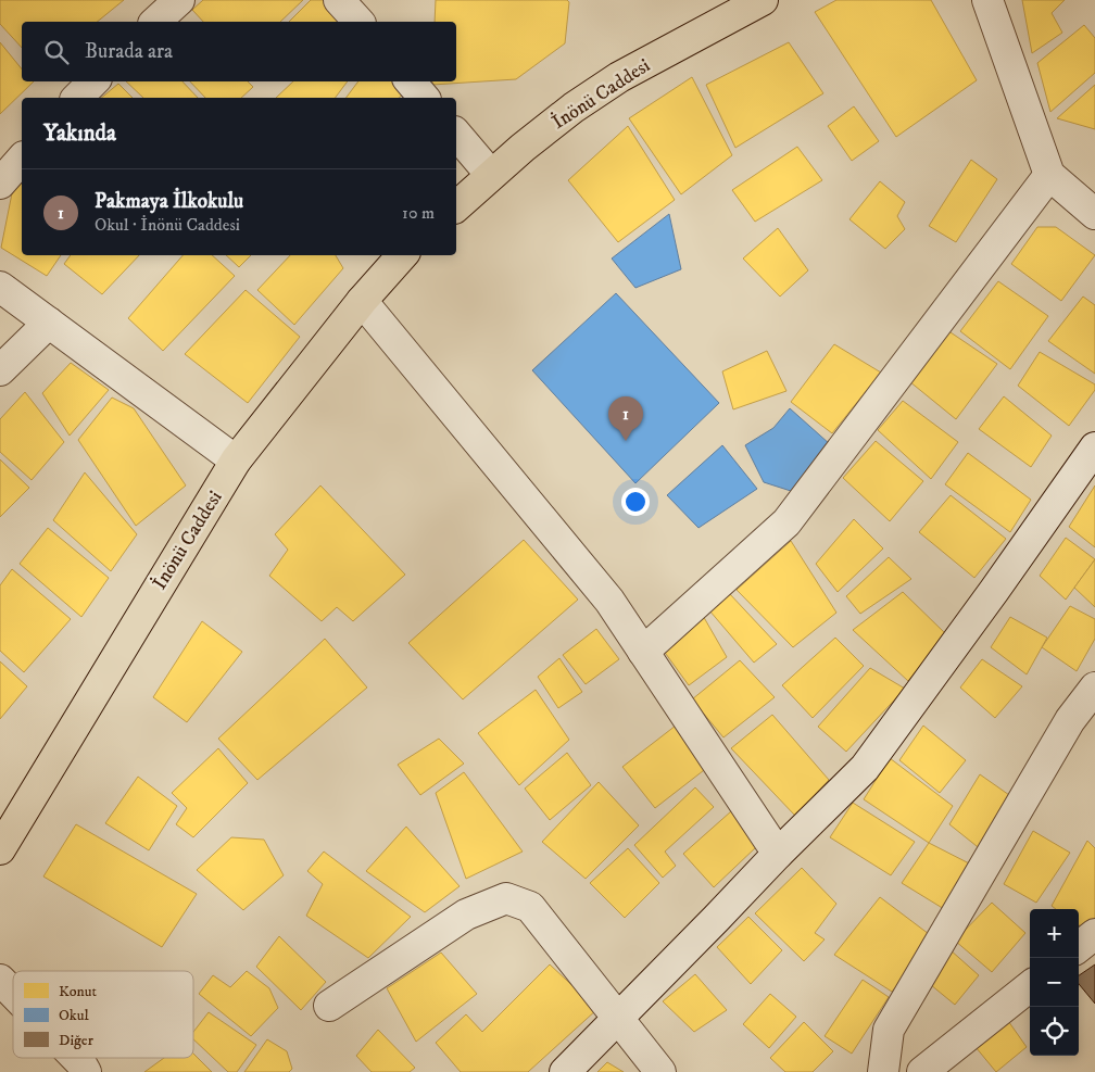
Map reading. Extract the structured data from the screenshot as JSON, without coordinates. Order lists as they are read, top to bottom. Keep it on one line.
{"streets":{"main road":["İnönü Caddesi"]},"legend":["Konut","Okul","Diğer"],"page":{"search":"Burada ara","heading":"Yakında","list":[{"mark":"1","name":"Pakmaya İlkokulu","note":"Okul · İnönü Caddesi","value":"10 m"}],"pins":"1","map_buttons":["+","−"]}}
